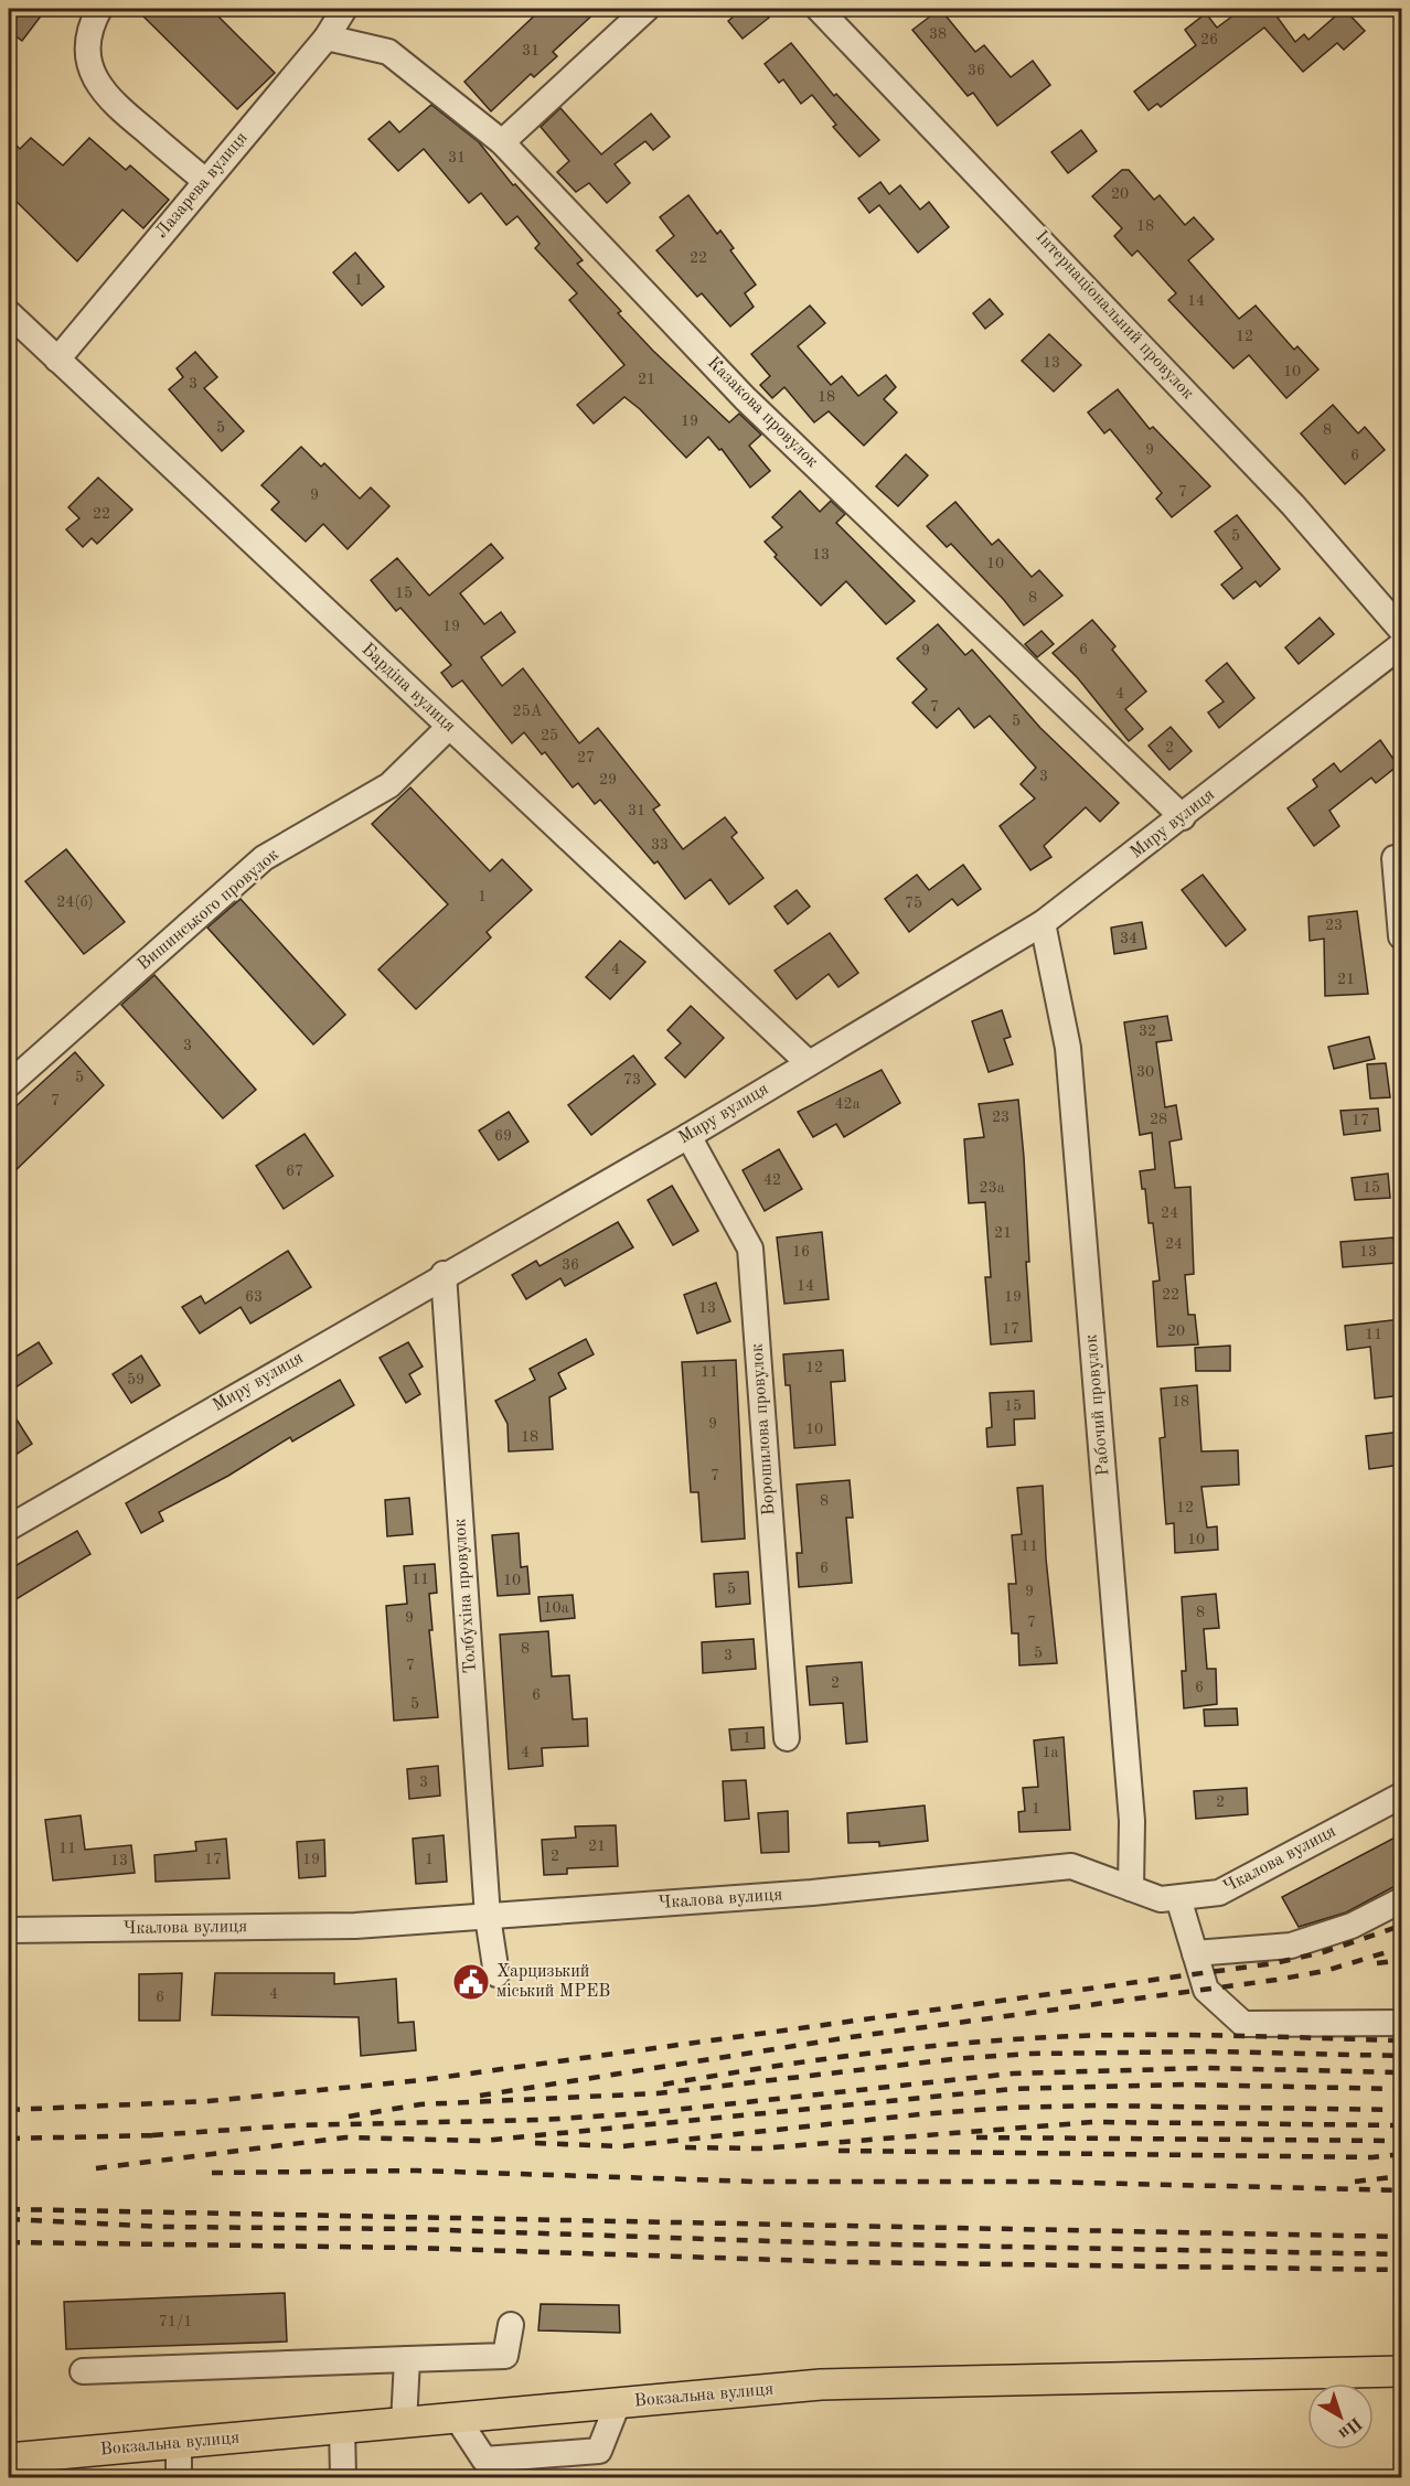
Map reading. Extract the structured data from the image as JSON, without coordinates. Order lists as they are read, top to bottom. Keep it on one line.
{"streets":{"main road":["Вокзальна вулиця"],"street":["Лазарева вулиця","Інтернаціональний провулок","Казакова провулок","Бардіна вулиця","Миру вулиця","Вишинського провулок","Рабочий провулок","Ворошилова провулок","Толбухіна провулок","Чкалова вулиця"]},"crossings":[["Лазарева вулиця","Казакова провулок"],["Лазарева вулиця","Бардіна вулиця"],["Казакова провулок","Миру вулиця"],["Бардіна вулиця","Миру вулиця"],["Бардіна вулиця","Вишинського провулок"],["Миру вулиця","Рабочий провулок"],["Миру вулиця","Ворошилова провулок"],["Миру вулиця","Толбухіна провулок"],["Рабочий провулок","Чкалова вулиця"],["Толбухіна провулок","Чкалова вулиця"]],"places":{"public building":["Харцизький міський МРЕВ"]},"house_numbers":["38","26","31","36","31","20","18","22","1","14","12","13","10","21","3","18","19","5","8","9","6","7","9","22","5","13","10","15","8","19","6","9","4","7","25А","5","25","2","27","3","29","31","33","1","24(б)","75","23","34","4","21","32","3","30","5","73","7","42а","23","28","17","69","67","42","23а","15","24","21","24","16","13","36","14","22","63","19","13","17","20","11","12","11","59","18","15","9","10","18","7","8","12","10","11","6","11","10","5","9","10а","8","9","7","8","5","3","7","2","6","6","5","1","4","1а","3","2","1","21","11","2","17","19","1","13","4","6","71/1"],"north":"bottom right"}
